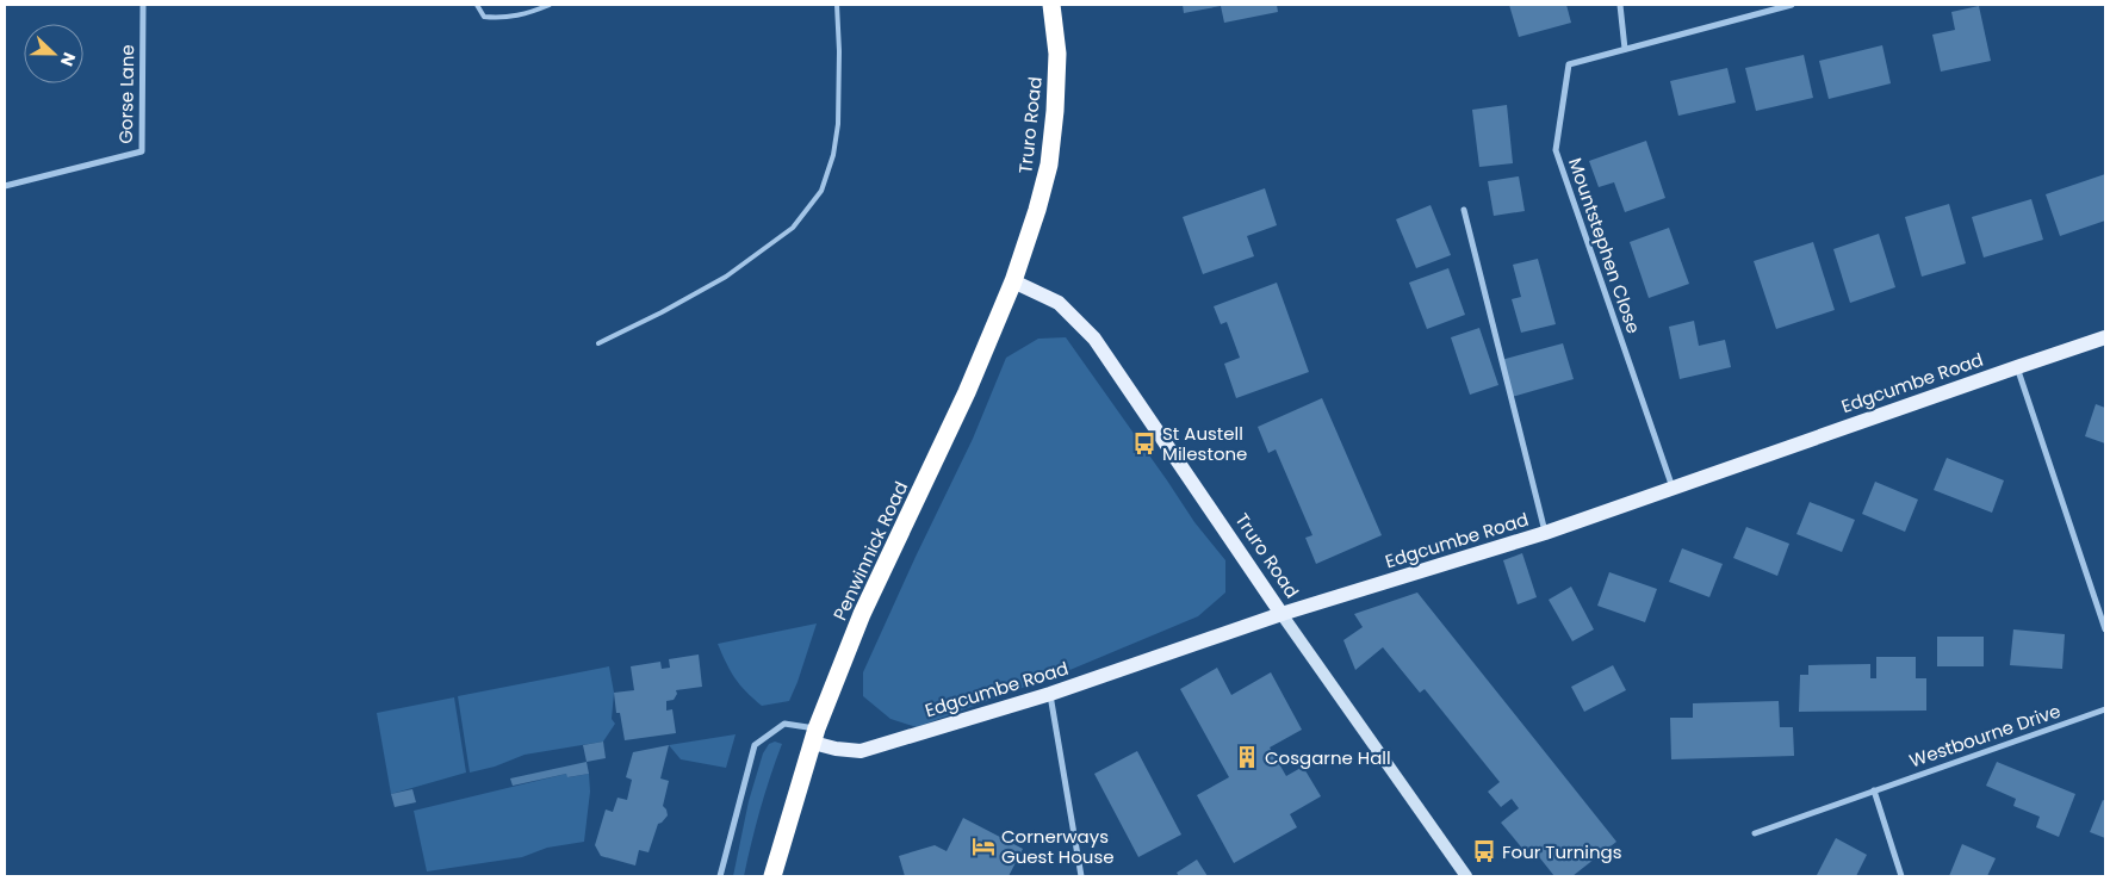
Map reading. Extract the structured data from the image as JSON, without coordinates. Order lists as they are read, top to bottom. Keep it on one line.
{"streets":{"highway":["Truro Road","Penwinnick Road"],"main road":["Edgcumbe Road"],"street":["Gorse Lane","Mountstephen Close","Westbourne Drive"]},"crossings":[["Truro Road","Edgcumbe Road"],["Truro Road","Penwinnick Road"],["Mountstephen Close","Edgcumbe Road"],["Edgcumbe Road","Penwinnick Road"]],"places":{"bus stop":["St Austell Milestone","Four Turnings"],"building":["Cosgarne Hall"],"hotel":["Cornerways Guest House"]},"north":"right"}
